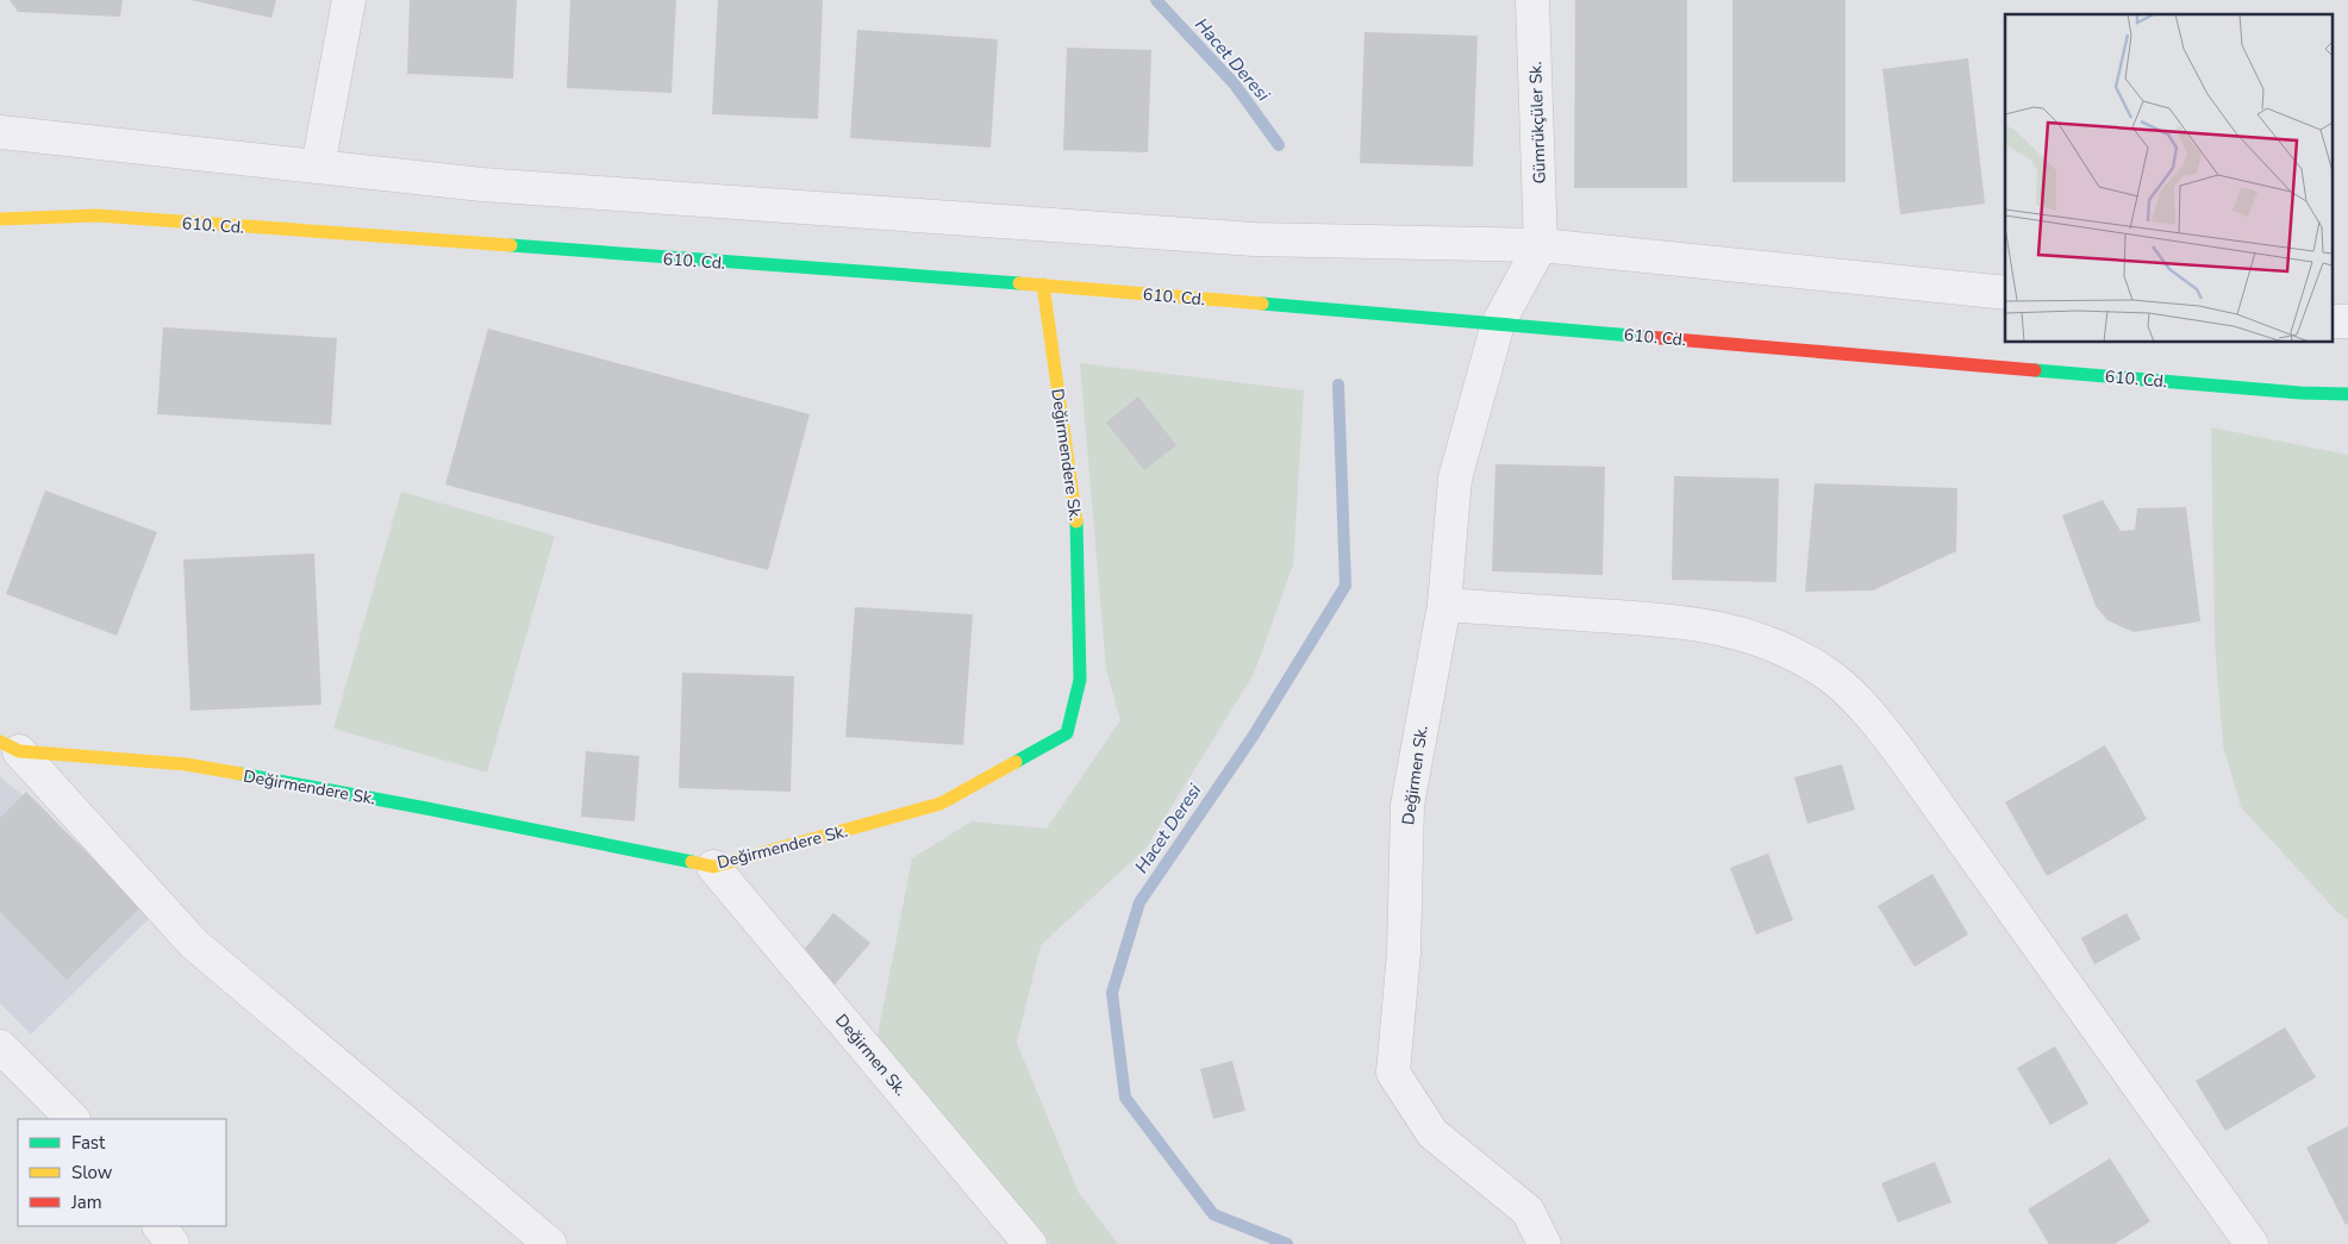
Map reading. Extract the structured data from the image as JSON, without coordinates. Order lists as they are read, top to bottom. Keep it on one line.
{"streets":{"street":["Gümrükçüler Sk.","610. Cd.","Değirmendere Sk.","Değirmen Sk."]},"crossings":[["Gümrükçüler Sk.","Değirmen Sk."],["610. Cd.","Değirmendere Sk."],["610. Cd.","Değirmen Sk."],["Değirmendere Sk.","Değirmen Sk."]],"water":["Hacet Deresi"],"legend":["Fast","Slow","Jam"]}
